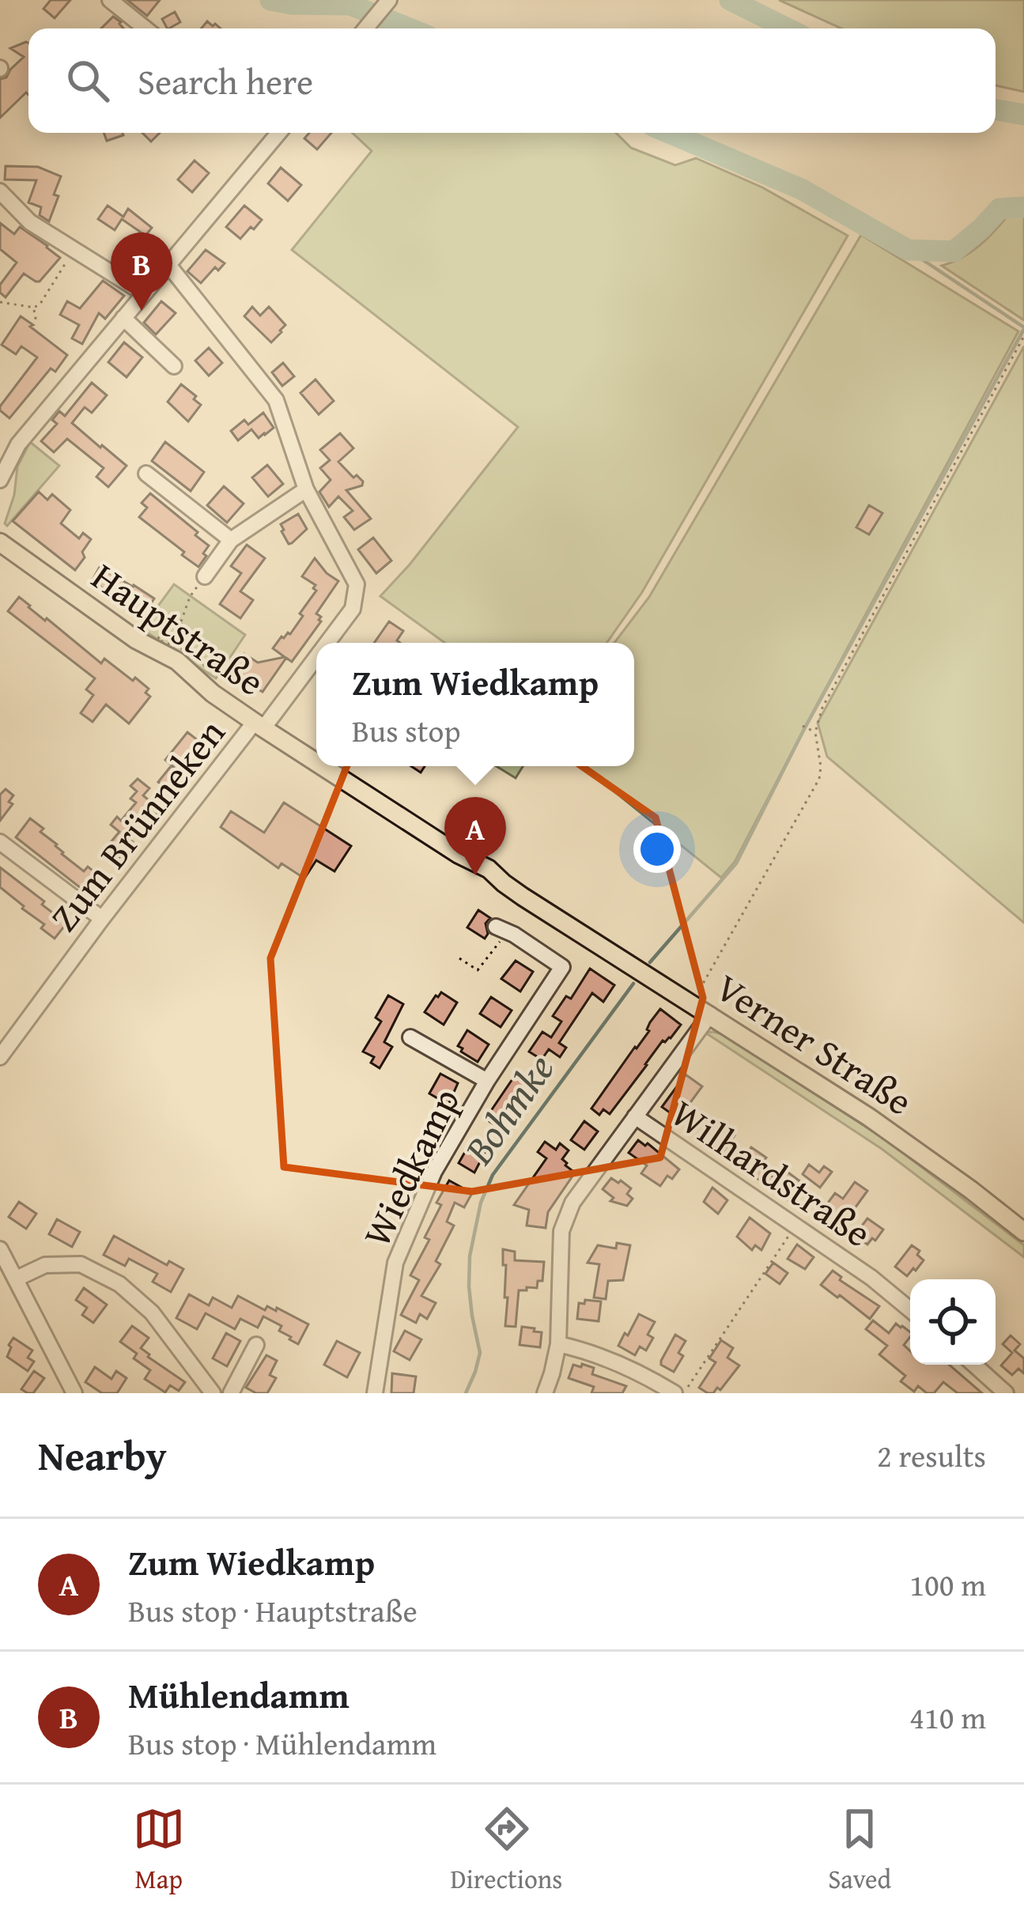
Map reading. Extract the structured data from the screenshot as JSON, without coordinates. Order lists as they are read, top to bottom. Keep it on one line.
{"streets":{"main road":["Hauptstraße","Verner Straße"],"street":["Zum Brünneken","Wiedkamp","Wilhardstraße"]},"crossings":[["Hauptstraße","Zum Brünneken"],["Hauptstraße","Verner Straße"]],"water":["Bohmke"],"page":{"search":"Search here","pins":["B","A"],"popup":["Zum Wiedkamp","Bus stop"],"heading":["Nearby","2 results"],"list":[{"mark":"A","name":"Zum Wiedkamp","note":"Bus stop · Hauptstraße","value":"100 m"},{"mark":"B","name":"Mühlendamm","note":"Bus stop · Mühlendamm","value":"410 m"}],"nav":["Map","Directions","Saved"]}}
